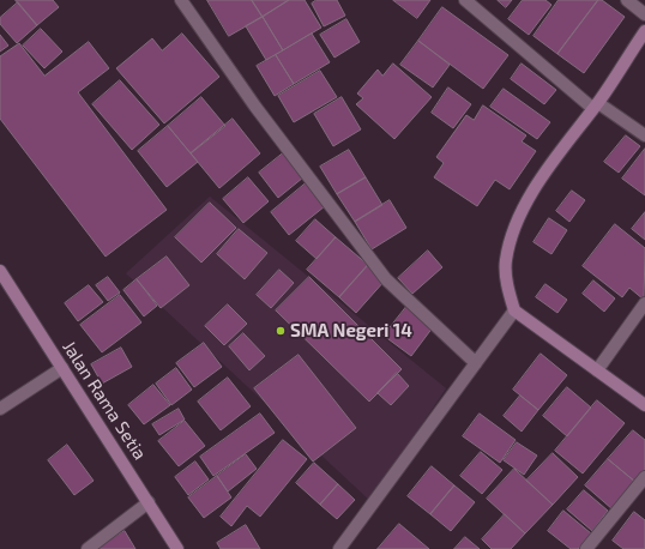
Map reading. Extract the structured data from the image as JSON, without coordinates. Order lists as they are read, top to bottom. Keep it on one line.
{"streets":{"street":["Jalan Rama Setia"]},"places":["SMA Negeri 14"]}
